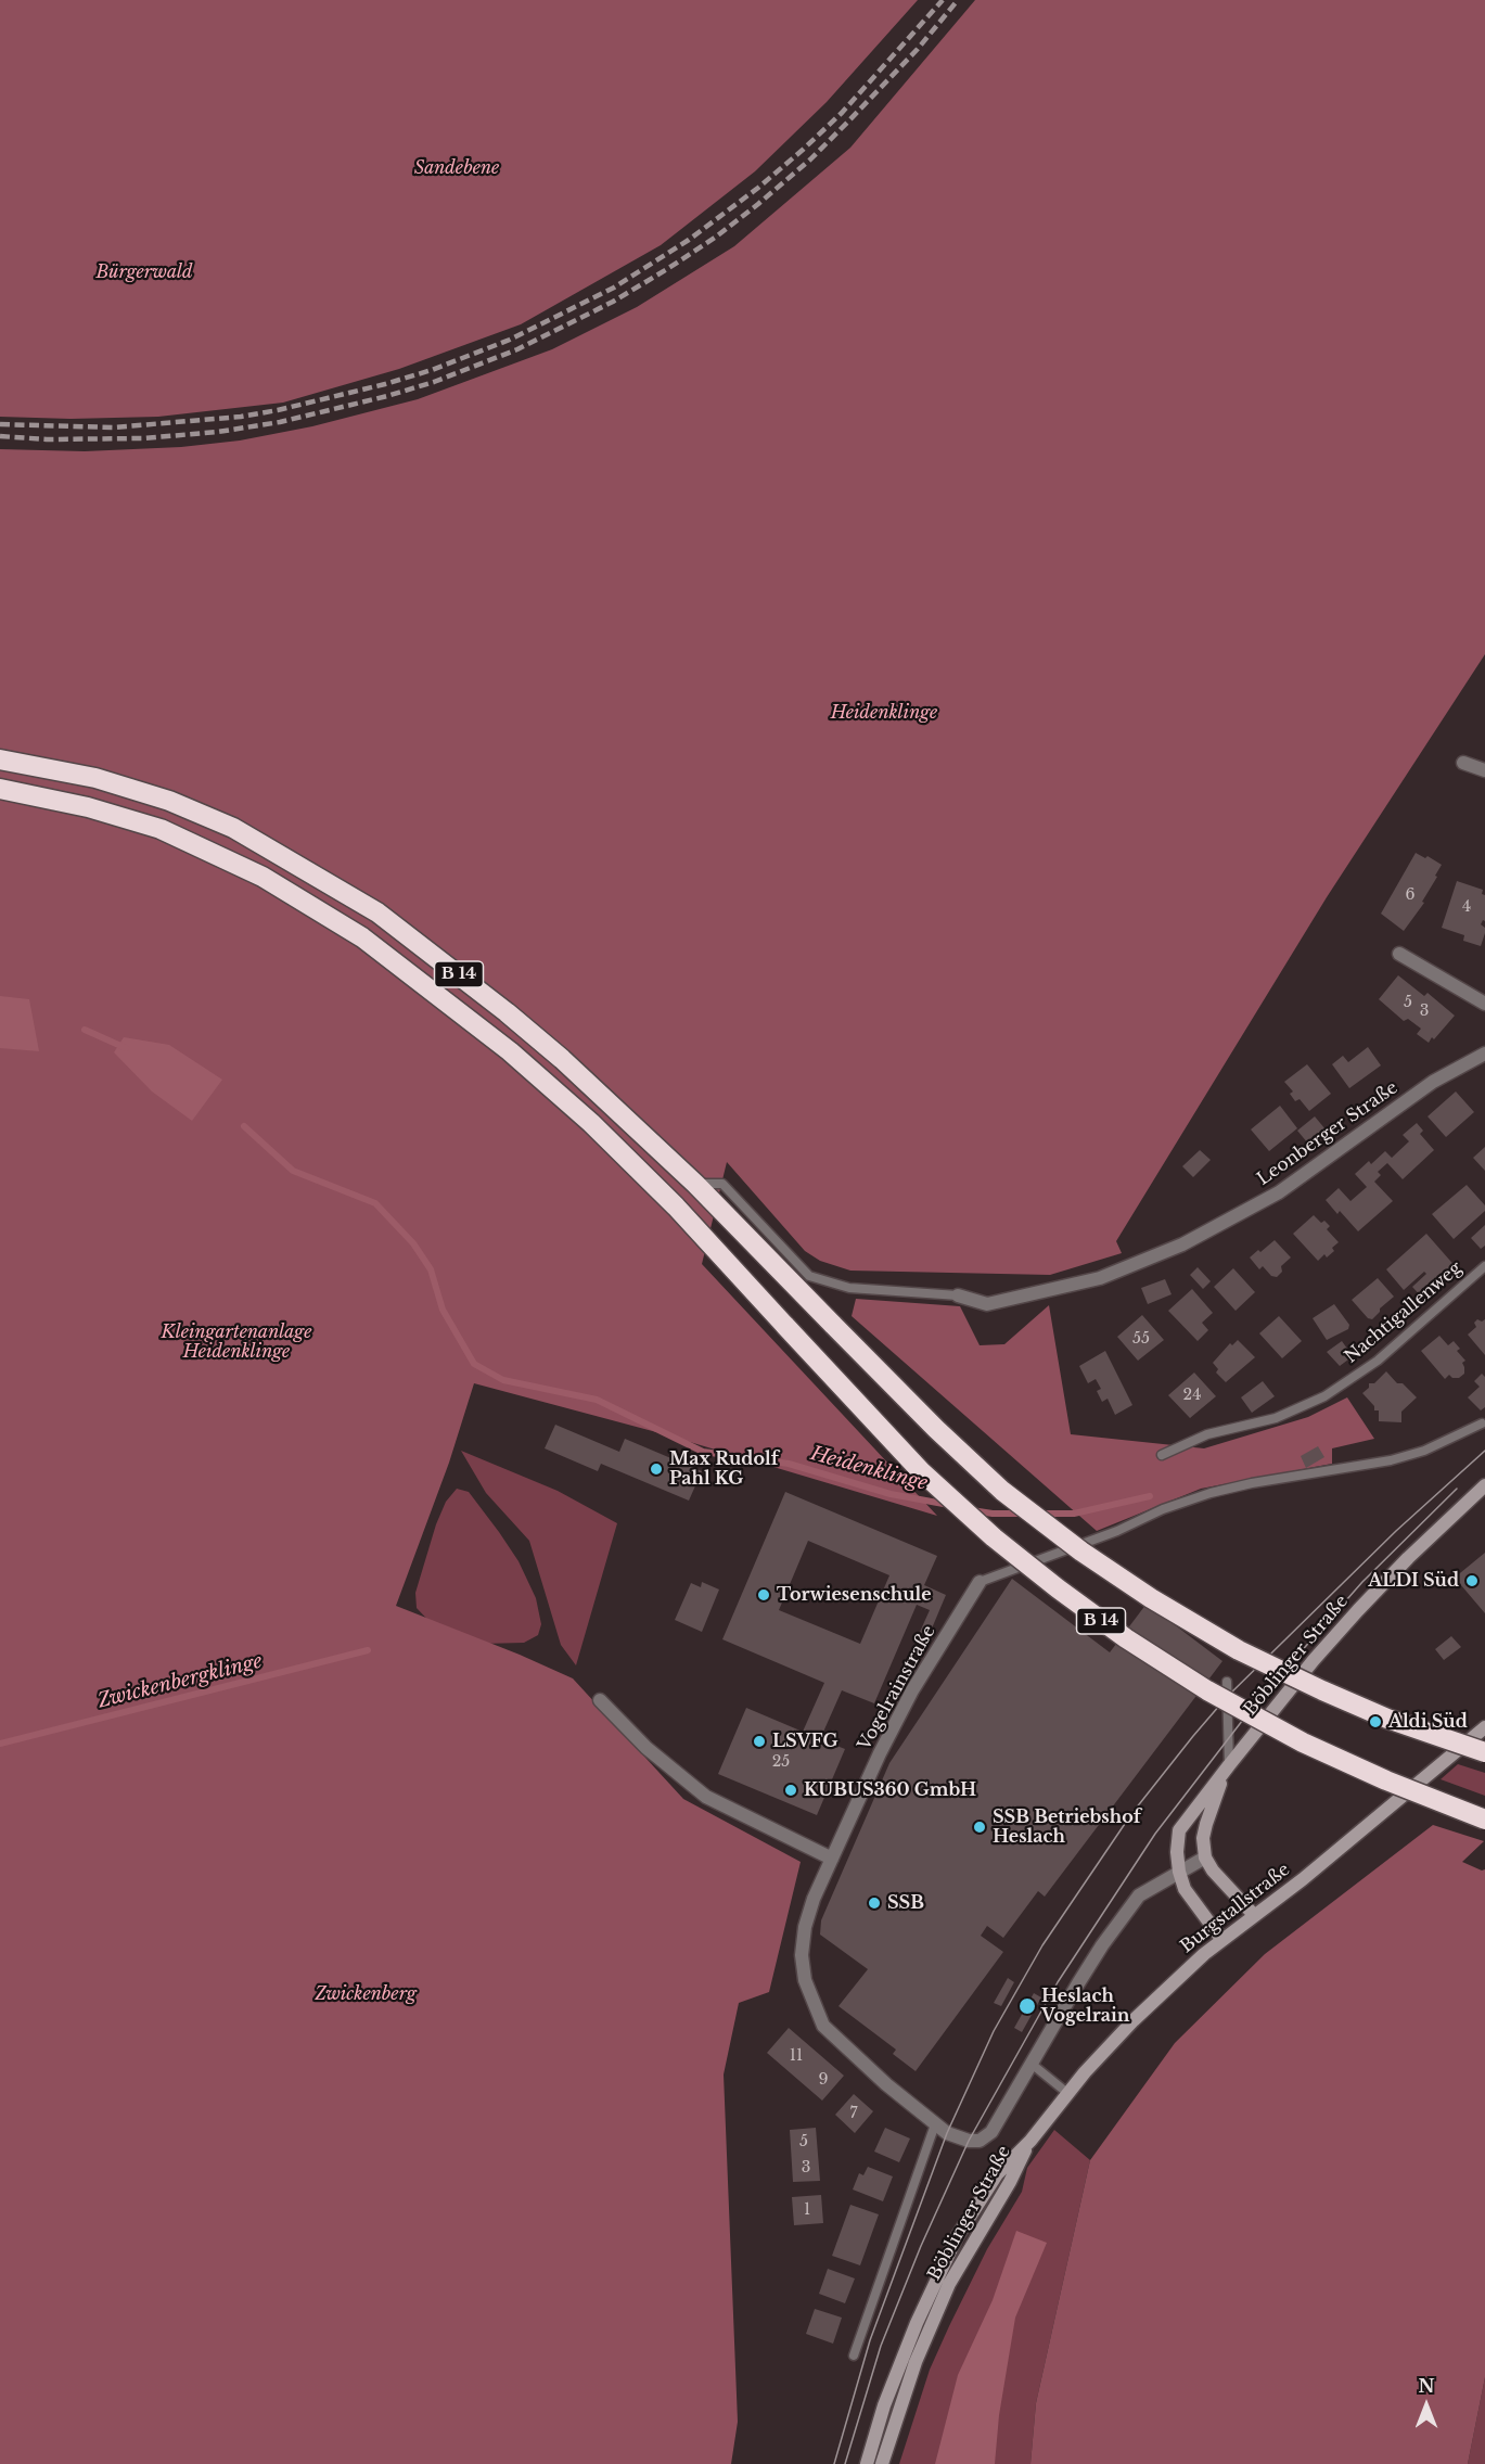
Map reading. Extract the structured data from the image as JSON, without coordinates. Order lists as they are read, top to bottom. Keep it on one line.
{"streets":{"highway":["B 14"],"main road":["Böblinger Straße","Burgstallstraße"],"street":["Leonberger Straße","Vogelrainstraße"],"lane":["Nachtigallenweg"]},"crossings":[["B 14","Leonberger Straße"],["Böblinger Straße","Vogelrainstraße"],["Böblinger Straße","Burgstallstraße"]],"water":["Heidenklinge","Zwickenbergklinge"],"parks":["Sandebene","Bürgerwald","Heidenklinge","Kleingartenanlage Heidenklinge","Zwickenberg"],"places":["Max Rudolf Pahl KG","ALDI Süd","Torwiesenschule","Aldi Süd","LSVFG","KUBUS360 GmbH","SSB Betriebshof Heslach","SSB","Heslach Vogelrain"],"house_numbers":["6","4","5","3","55","24","25","11","9","7","5","3","1"],"north":"top"}
